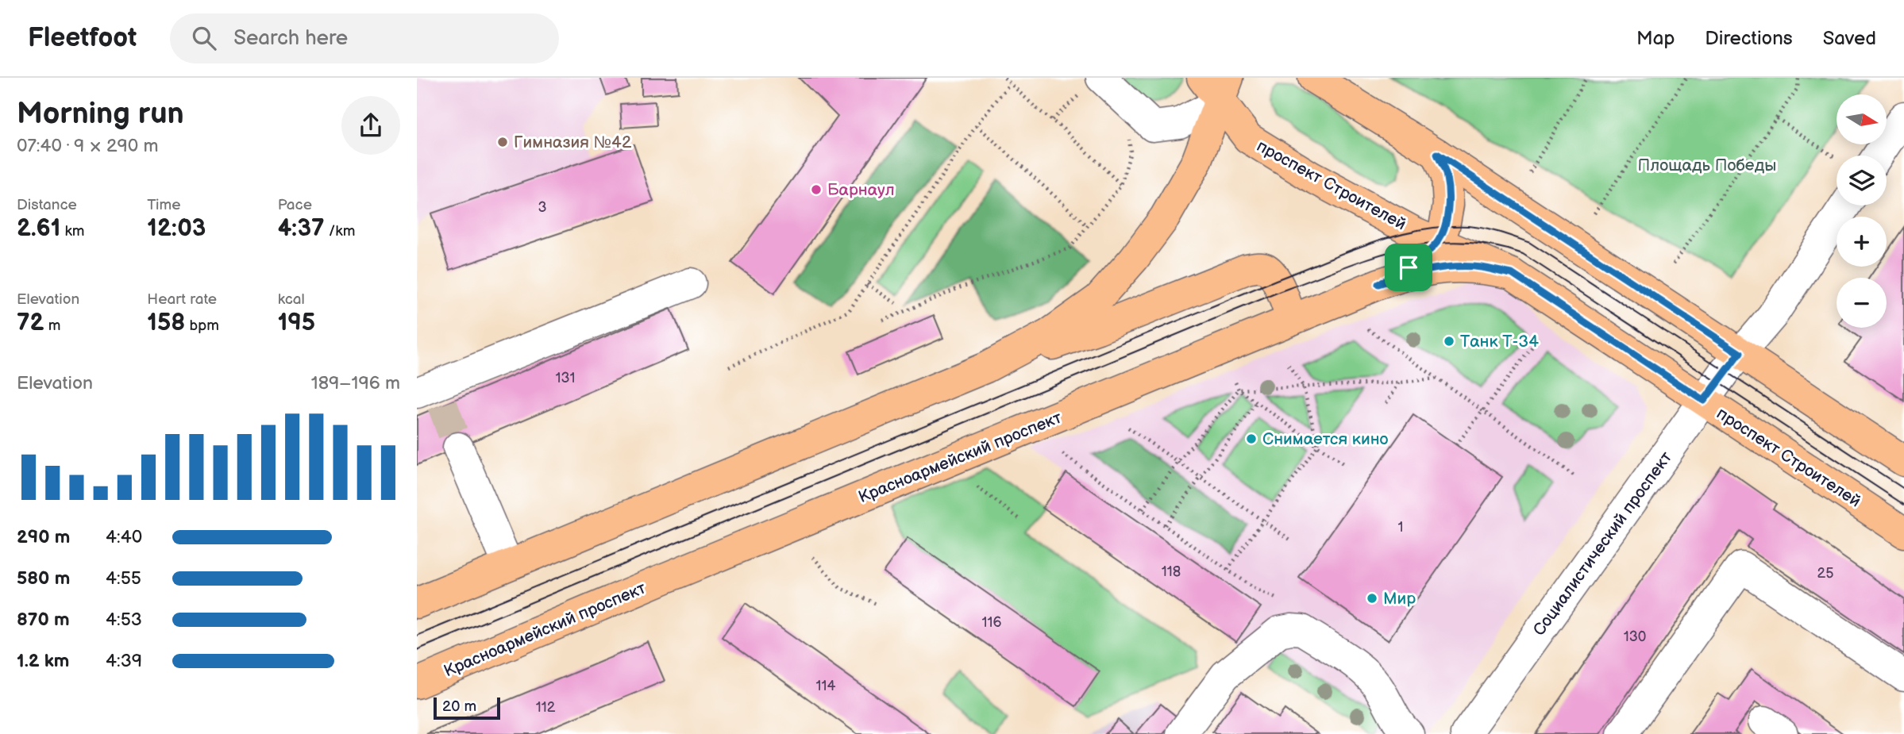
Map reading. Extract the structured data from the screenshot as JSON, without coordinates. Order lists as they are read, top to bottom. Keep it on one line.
{"streets":{"main road":["проспект Строителей","Красноармейский проспект"],"street":["Социалистический проспект"]},"crossings":[["проспект Строителей","Красноармейский проспект"],["проспект Строителей","Социалистический проспект"]],"parks":["Площадь Победы"],"places":["Гимназия №42","Барнаул","Танк Т-34","Снимается кино","Мир"],"house_numbers":["3","131","1","118","25","116","130","114","112"],"scale_bar":"20 m","north":"right","page":{"header":"Fleetfoot","search":"Search here","nav":["Map","Directions","Saved"],"heading":["Morning run","07:40 · 9 × 290 m"],"map_buttons":["+","−"],"stats":[["Distance","2.61 km"],["Time","12:03"],["Pace","4:37 /km"],["Elevation","72 m"],["Heart rate","158 bpm"],["kcal","195"]],"chart":["Elevation","189–196 m"],"list":[{"name":"290 m","note":"4:40"},{"name":"580 m","note":"4:55"},{"name":"870 m","note":"4:53"},{"name":"1.2 km","note":"4:39"}],"scale":"20 m"}}
